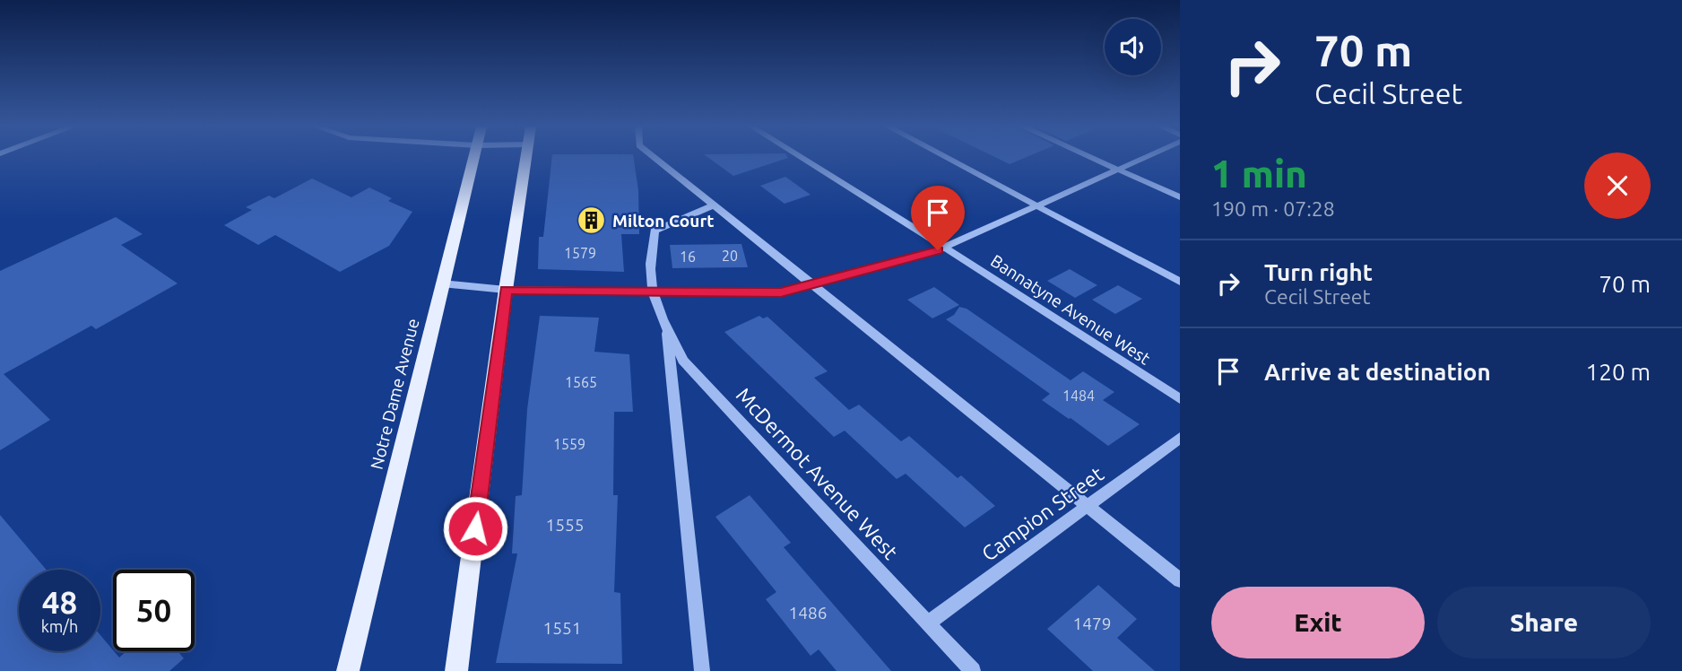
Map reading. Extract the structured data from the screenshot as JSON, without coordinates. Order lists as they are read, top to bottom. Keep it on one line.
{"streets":{"main road":["Notre Dame Avenue"],"street":["Bannatyne Avenue West","McDermot Avenue West","Campion Street"]},"crossings":[["McDermot Avenue West","Campion Street"]],"places":{"building":["Milton Court"]},"house_numbers":["1579","20","16","1565","1484","1559","1555","1486","1479","1551"],"page":{"turn":["70 m","Cecil Street"],"heading":["1 min","190 m · 07:28"],"list":[{"name":"Turn right","note":"Cecil Street","value":"70 m"},{"name":"Arrive at destination","value":"120 m"}],"speed":"48 km/h","limit":"50","buttons":["Exit","Share"]}}
